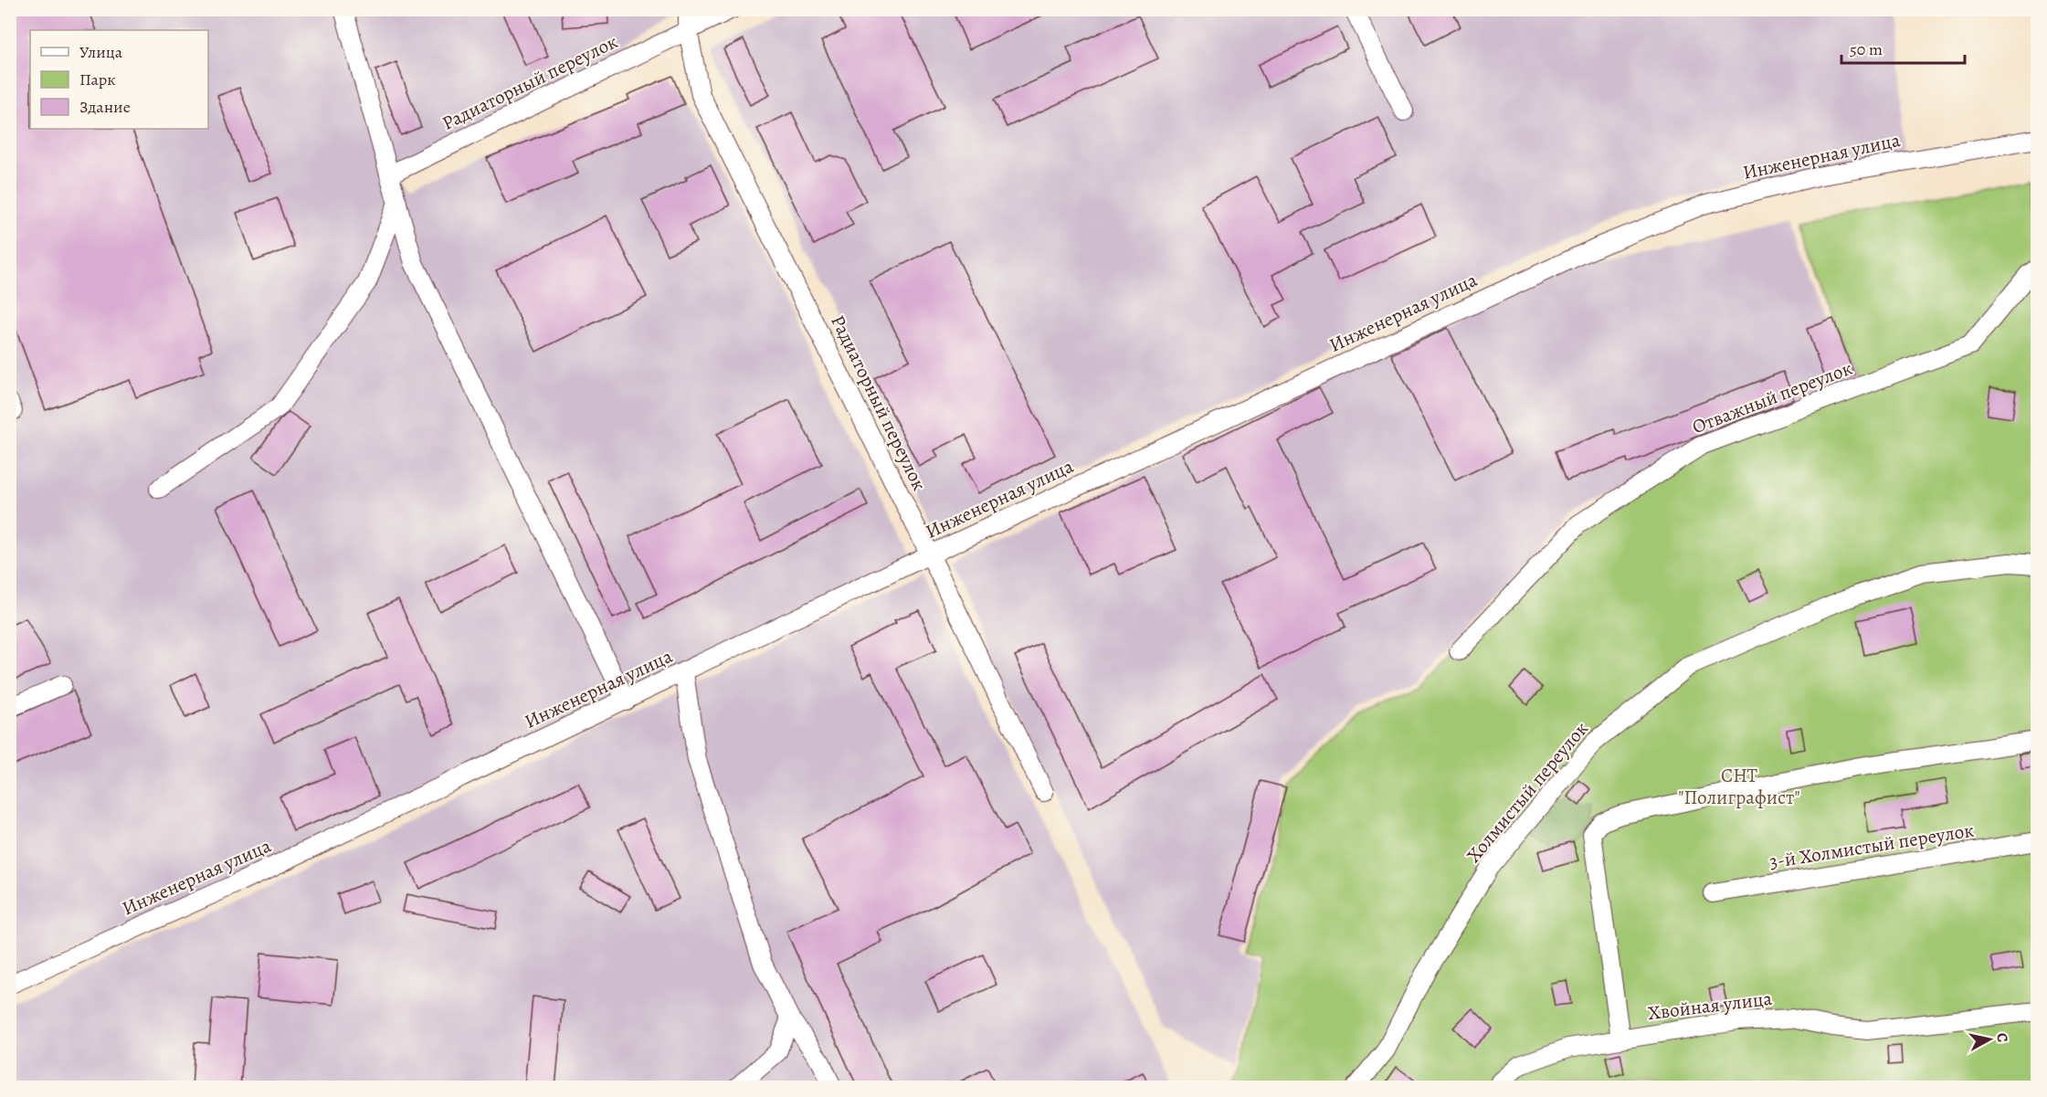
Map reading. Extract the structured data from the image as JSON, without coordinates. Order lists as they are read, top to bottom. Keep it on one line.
{"streets":{"street":["Радиаторный переулок","Инженерная улица","Отважный переулок","Холмистый переулок","3-й Холмистый переулок","Хвойная улица"]},"crossings":[["Радиаторный переулок","Инженерная улица"]],"parks":["СНТ \"Полиграфист\""],"legend":["Улица","Парк","Здание"],"scale_bar":"50 m","north":"right"}
